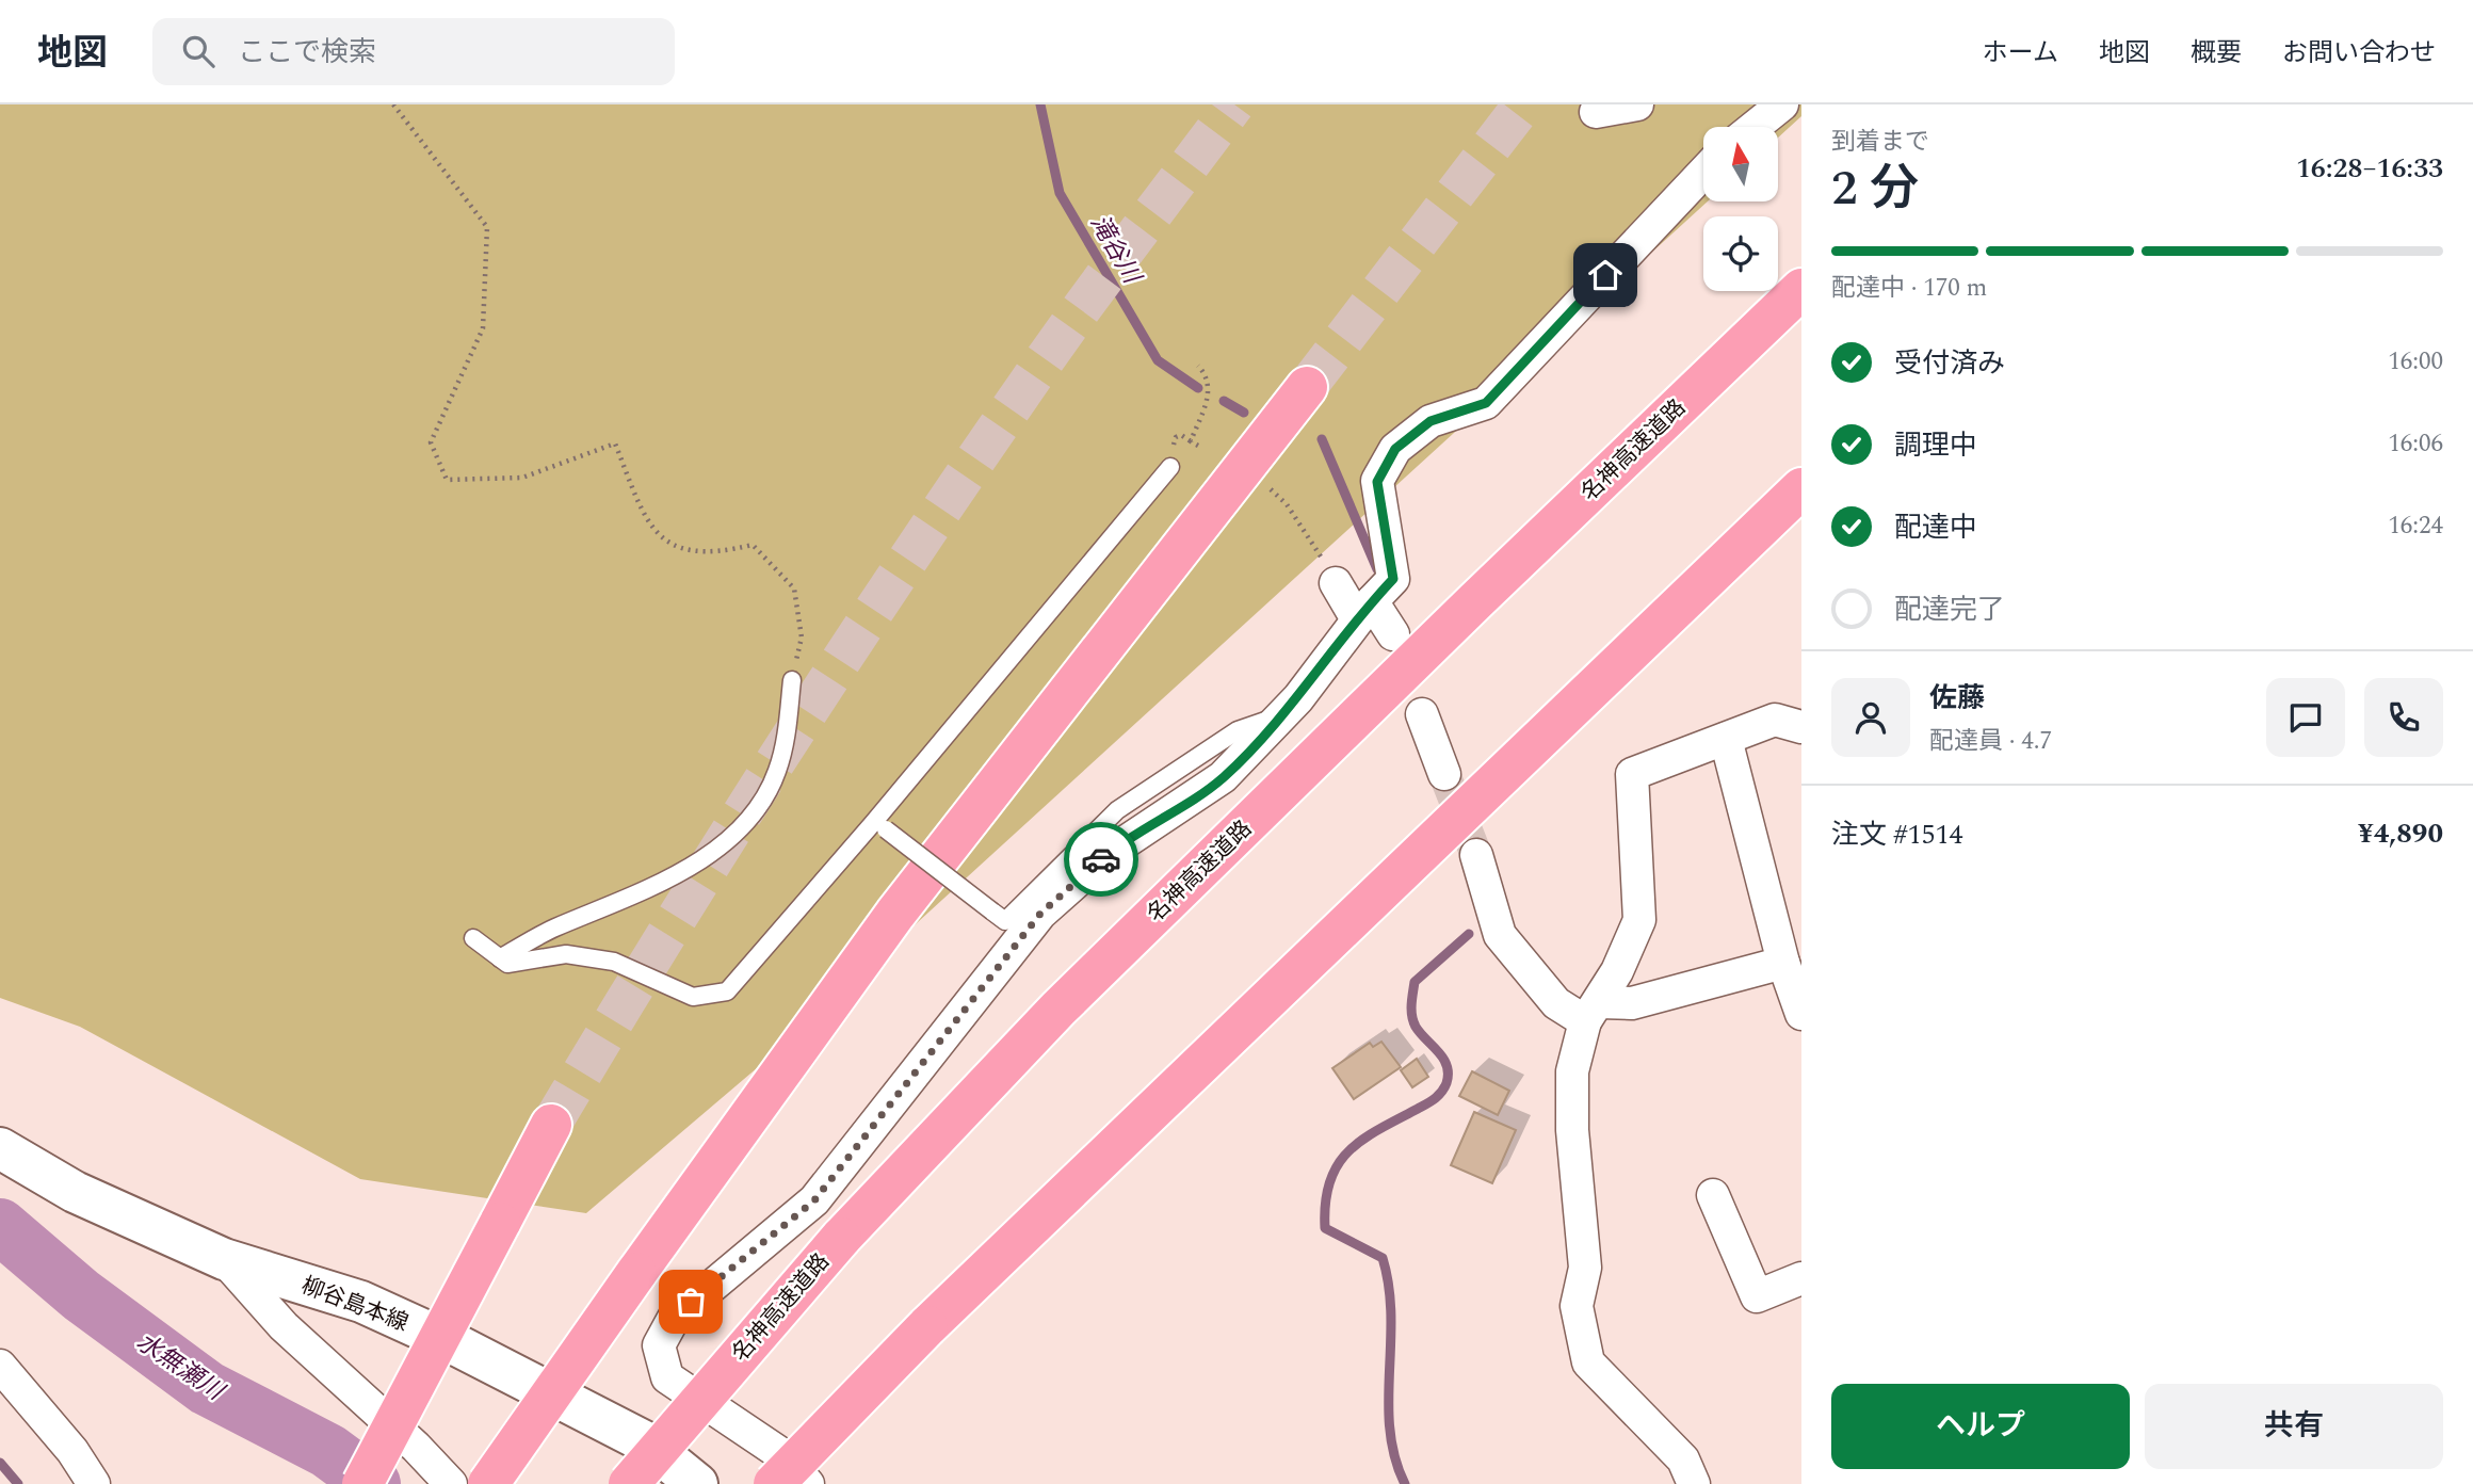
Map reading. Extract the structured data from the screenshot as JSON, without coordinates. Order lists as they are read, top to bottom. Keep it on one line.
{"streets":{"highway":["名神高速道路"],"main road":["柳谷島本線"]},"water":["滝谷川","水無瀬川"],"north":"top","page":{"header":"地図","search":"ここで検索","nav":["ホーム","地図","概要","お問い合わせ"],"heading":["2 分","到着まで","16:28–16:33"],"panel":["佐藤","配達員 · 4.7","注文 #1514","¥4,890"],"bar":"配達中 · 170 m","list":[["受付済み","16:00"],["調理中","16:06"],["配達中","16:24"],"配達完了"],"buttons":["ヘルプ","共有"]}}
